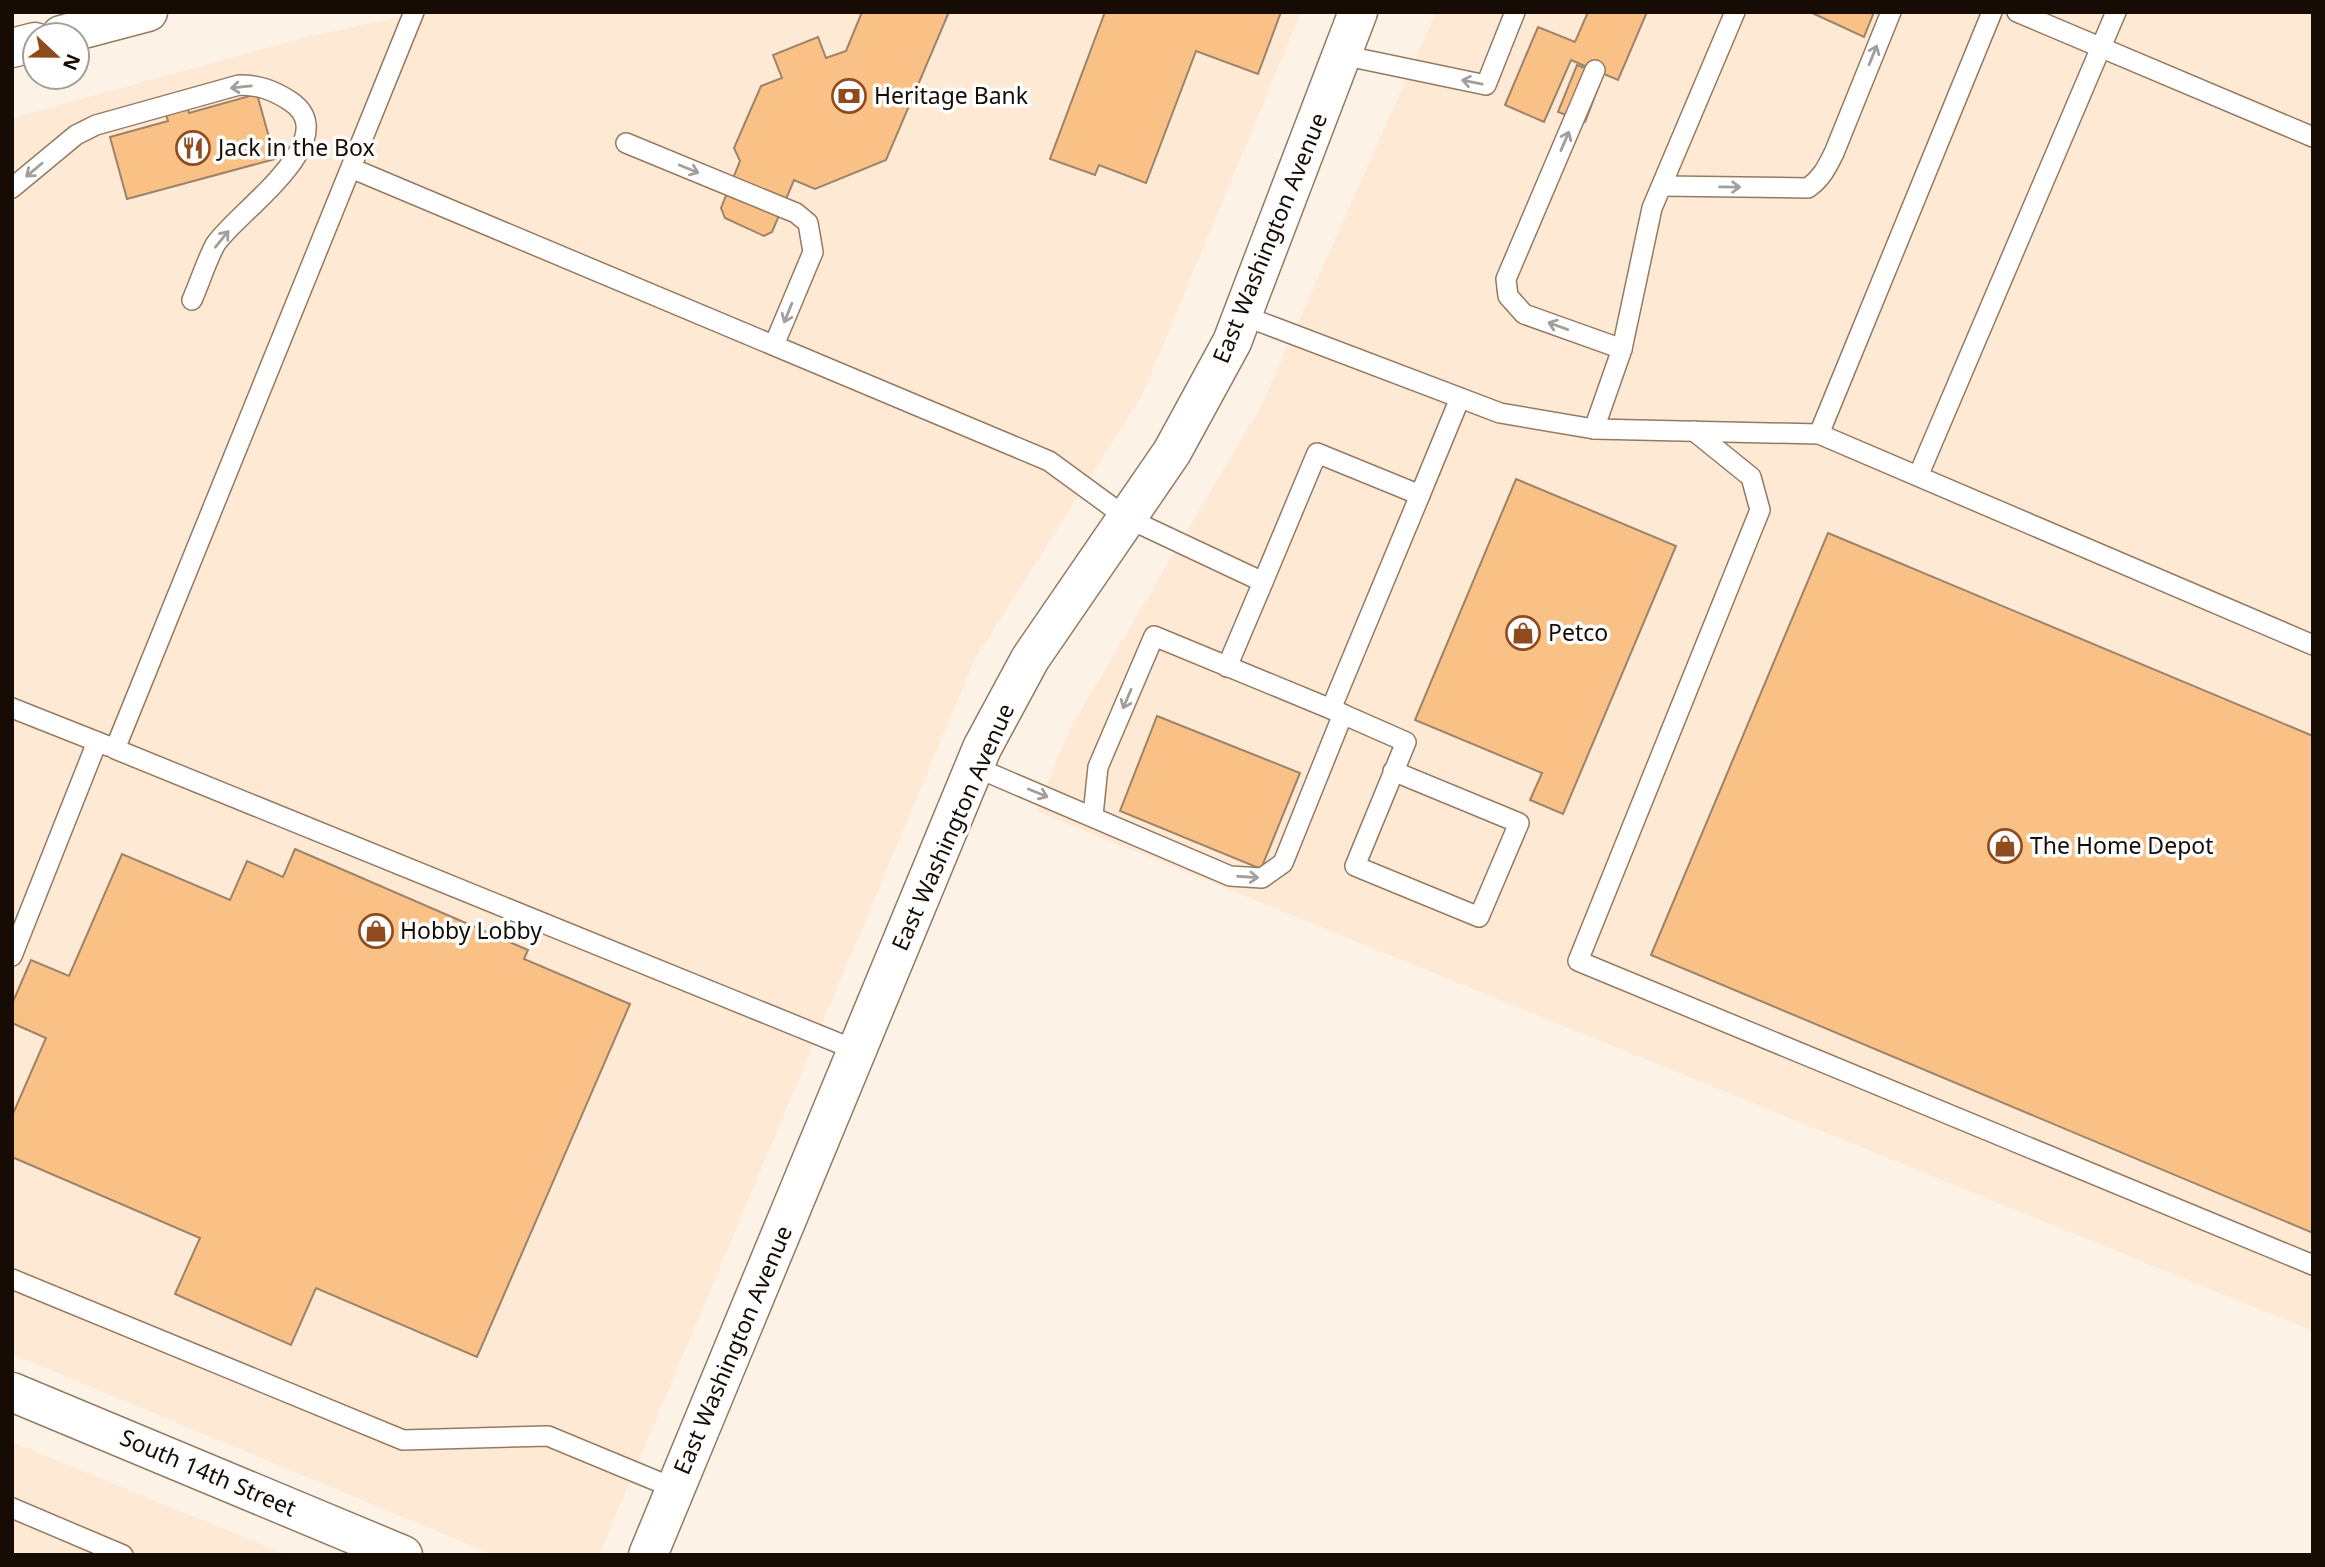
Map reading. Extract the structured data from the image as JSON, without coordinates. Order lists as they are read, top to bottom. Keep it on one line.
{"streets":{"street":["East Washington Avenue","South 14th Street"]},"places":{"bank":["Heritage Bank"],"restaurant":["Jack in the Box"],"shop":["Petco","The Home Depot","Hobby Lobby"]},"north":"right"}
